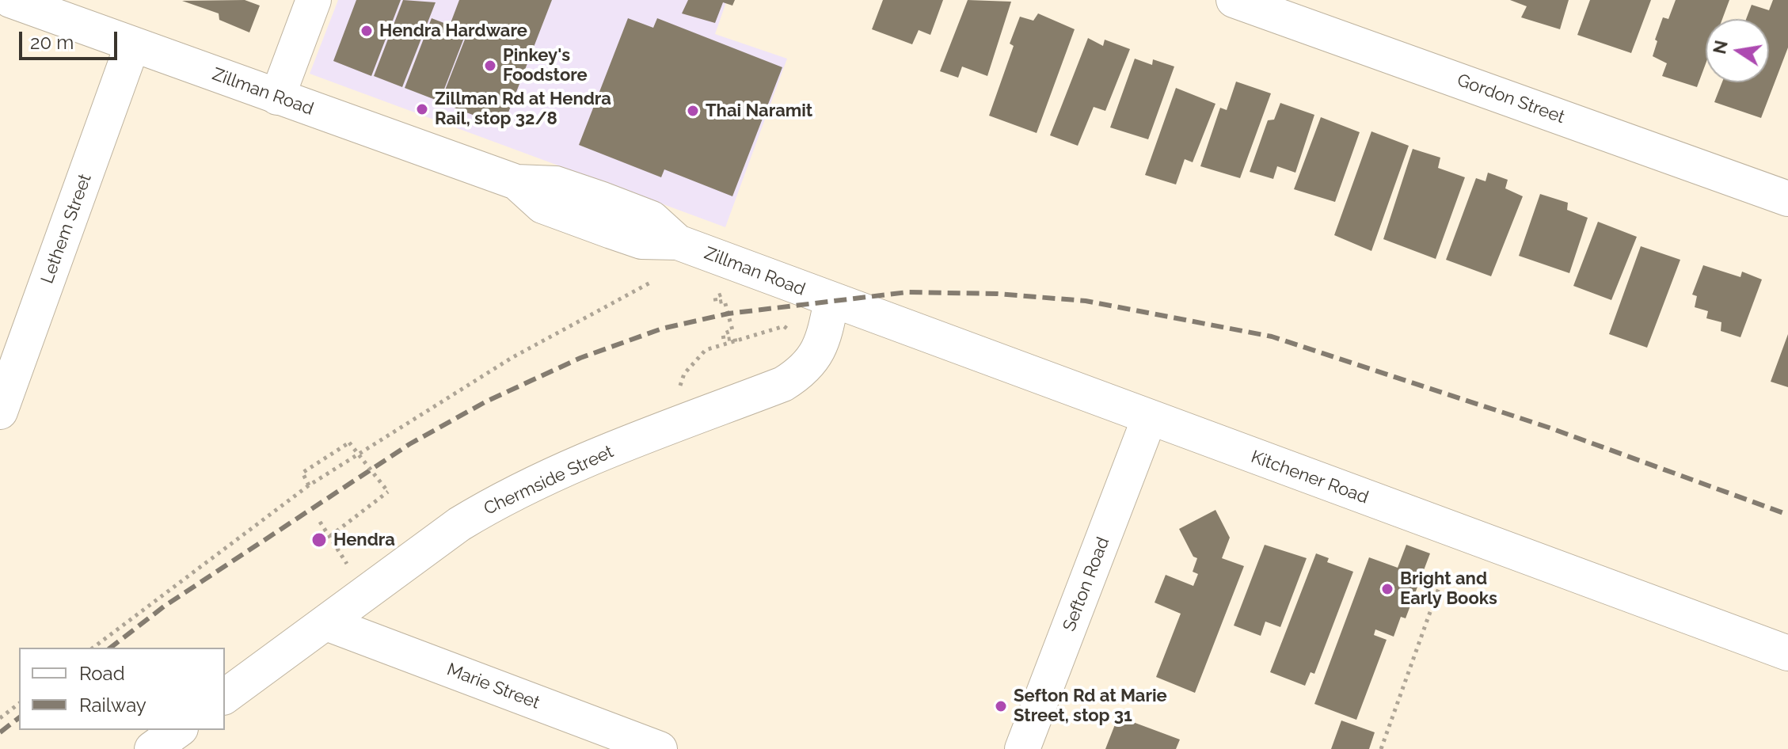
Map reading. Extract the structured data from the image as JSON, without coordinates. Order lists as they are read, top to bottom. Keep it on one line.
{"streets":{"street":["Zillman Road","Gordon Street","Lethem Street","Kitchener Road","Chermside Street","Sefton Road","Marie Street"]},"crossings":[["Zillman Road","Lethem Street"],["Zillman Road","Kitchener Road"],["Zillman Road","Chermside Street"],["Kitchener Road","Chermside Street"],["Kitchener Road","Sefton Road"],["Chermside Street","Marie Street"]],"places":["Hendra Hardware","Pinkey's Foodstore","Zillman Rd at Hendra Rail, stop 32/8","Thai Naramit","Hendra","Bright and Early Books","Sefton Rd at Marie Street, stop 31"],"legend":["Road","Railway"],"scale_bar":"20 m","north":"left"}
